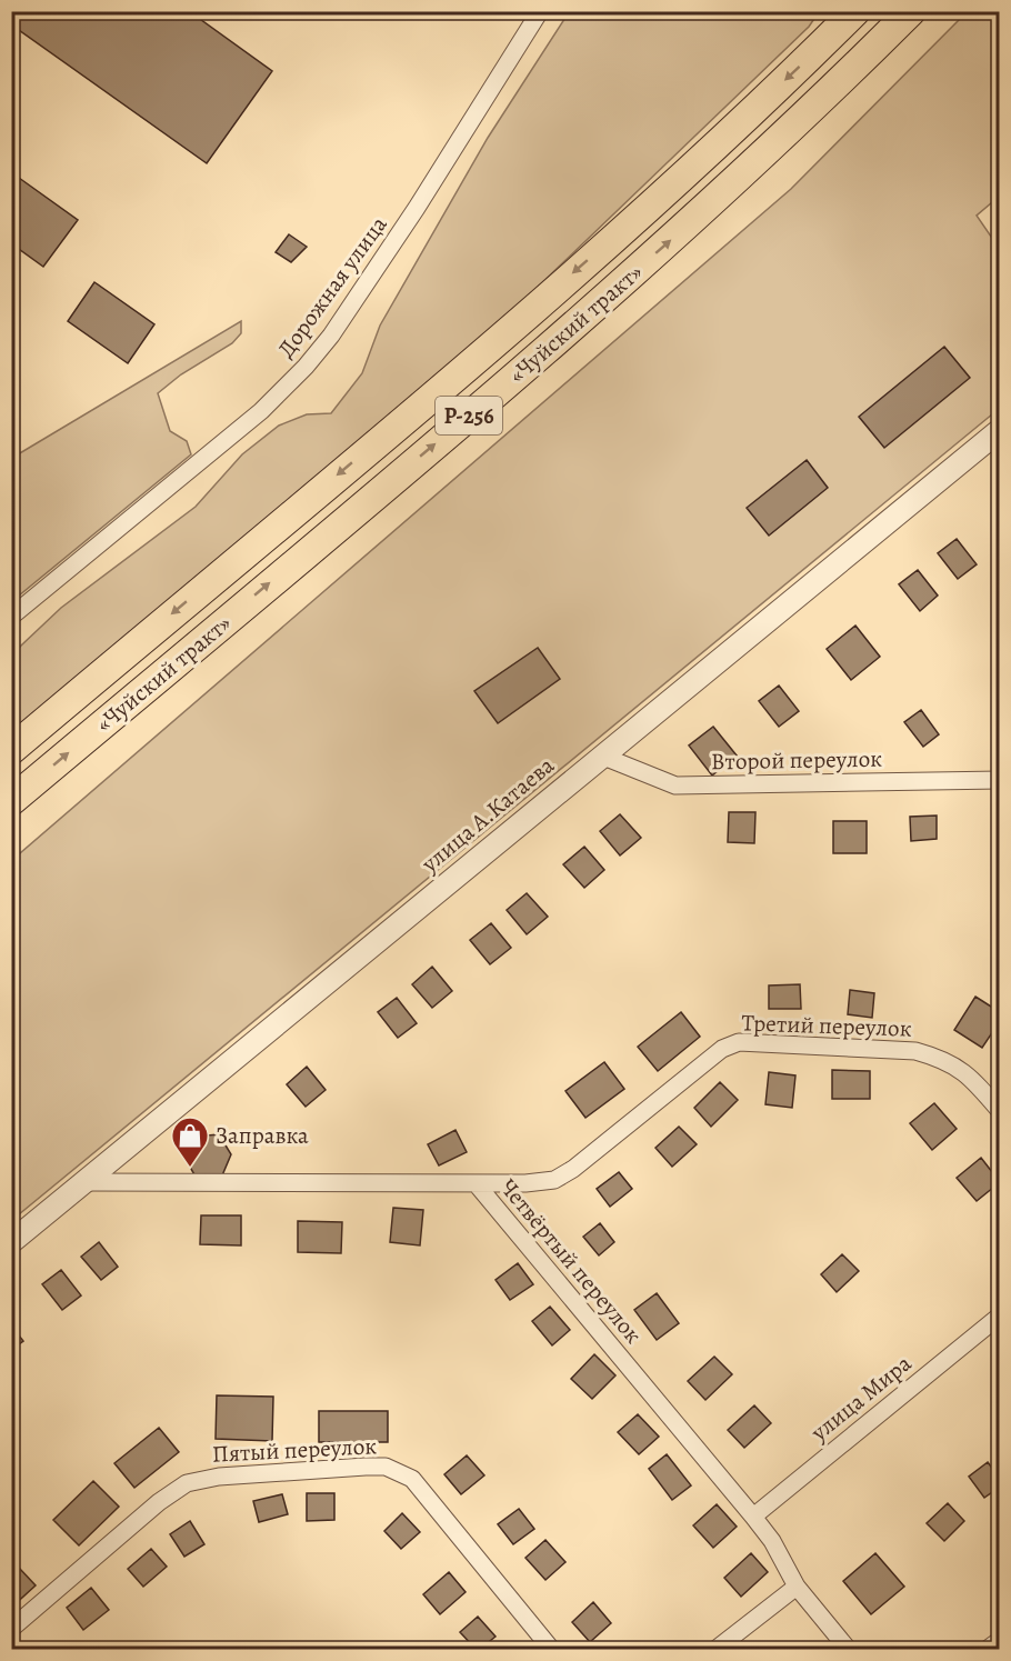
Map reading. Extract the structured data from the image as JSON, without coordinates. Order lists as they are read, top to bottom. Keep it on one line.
{"streets":{"highway":["«Чуйский тракт»","Р-256"],"street":["Дорожная улица","Второй переулок","улица А.Катаева","Третий переулок","Четвёртый переулок","улица Мира","Пятый переулок"]},"crossings":[["Второй переулок","улица А.Катаева"],["улица А.Катаева","Четвёртый переулок"],["Третий переулок","Четвёртый переулок"],["Четвёртый переулок","улица Мира"]],"places":{"shop":["Заправка"]}}
